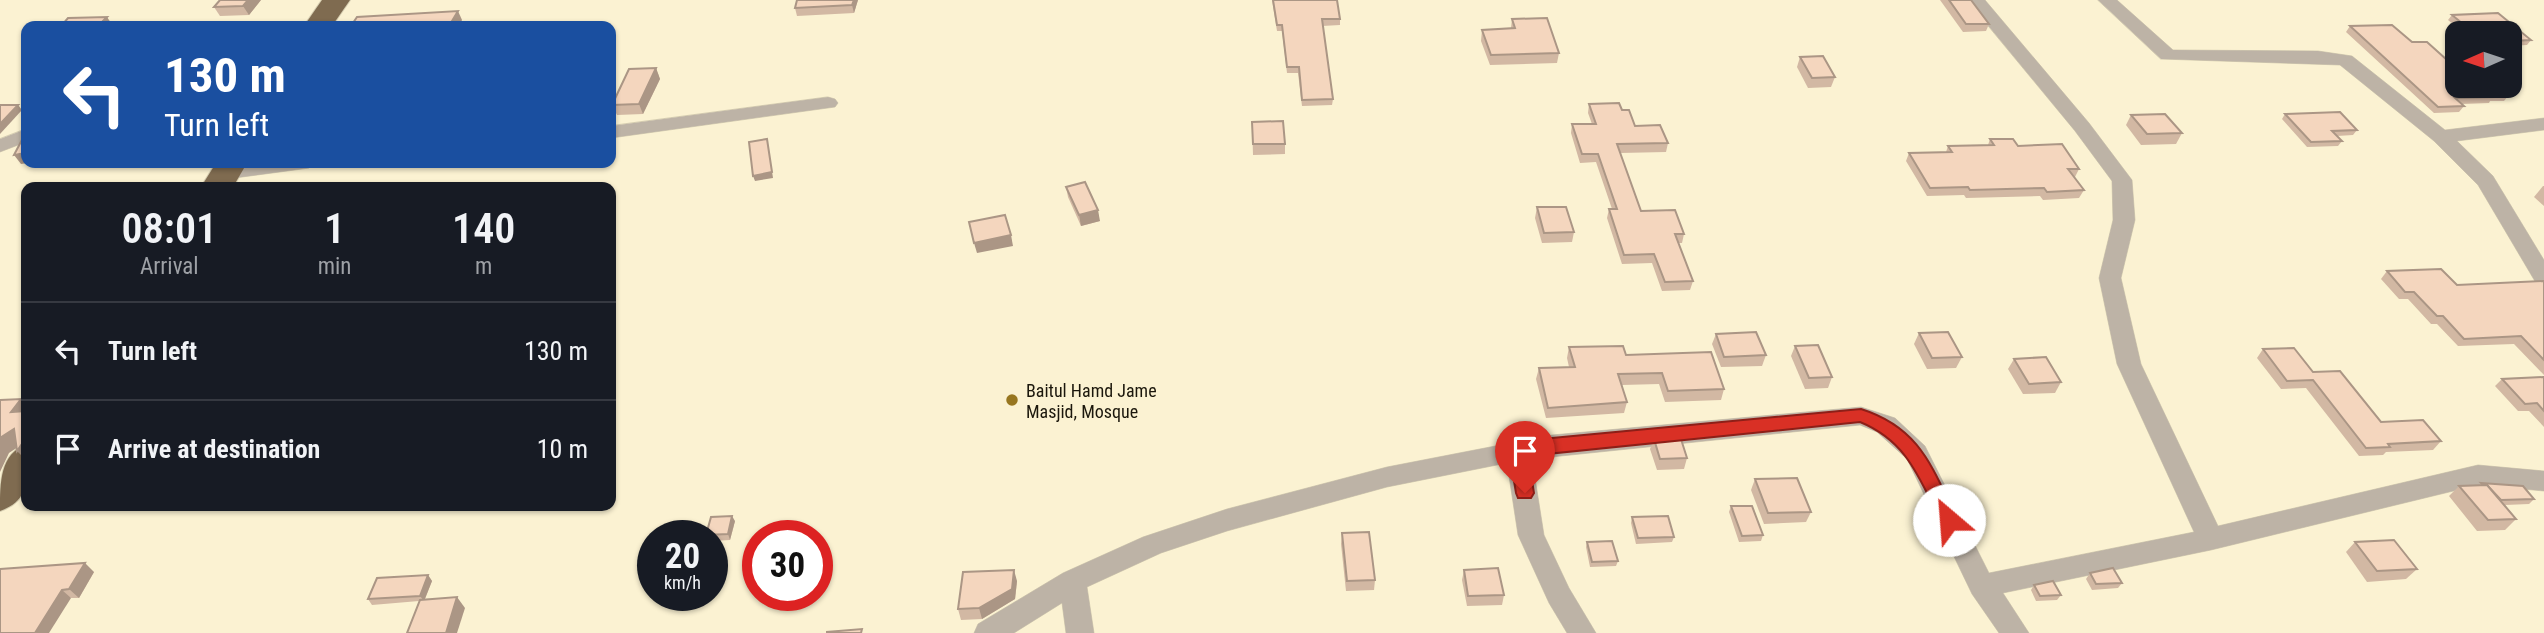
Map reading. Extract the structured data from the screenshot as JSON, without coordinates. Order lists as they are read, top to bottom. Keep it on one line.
{"places":["Baitul Hamd Jame Masjid, Mosque"],"north":"left","page":{"turn":["130 m","Turn left"],"eta":["08:01","Arrival","1","min","140","m"],"list":[{"name":"Turn left","value":"130 m"},{"name":"Arrive at destination","value":"10 m"}],"speed":"20 km/h","limit":"30"}}
